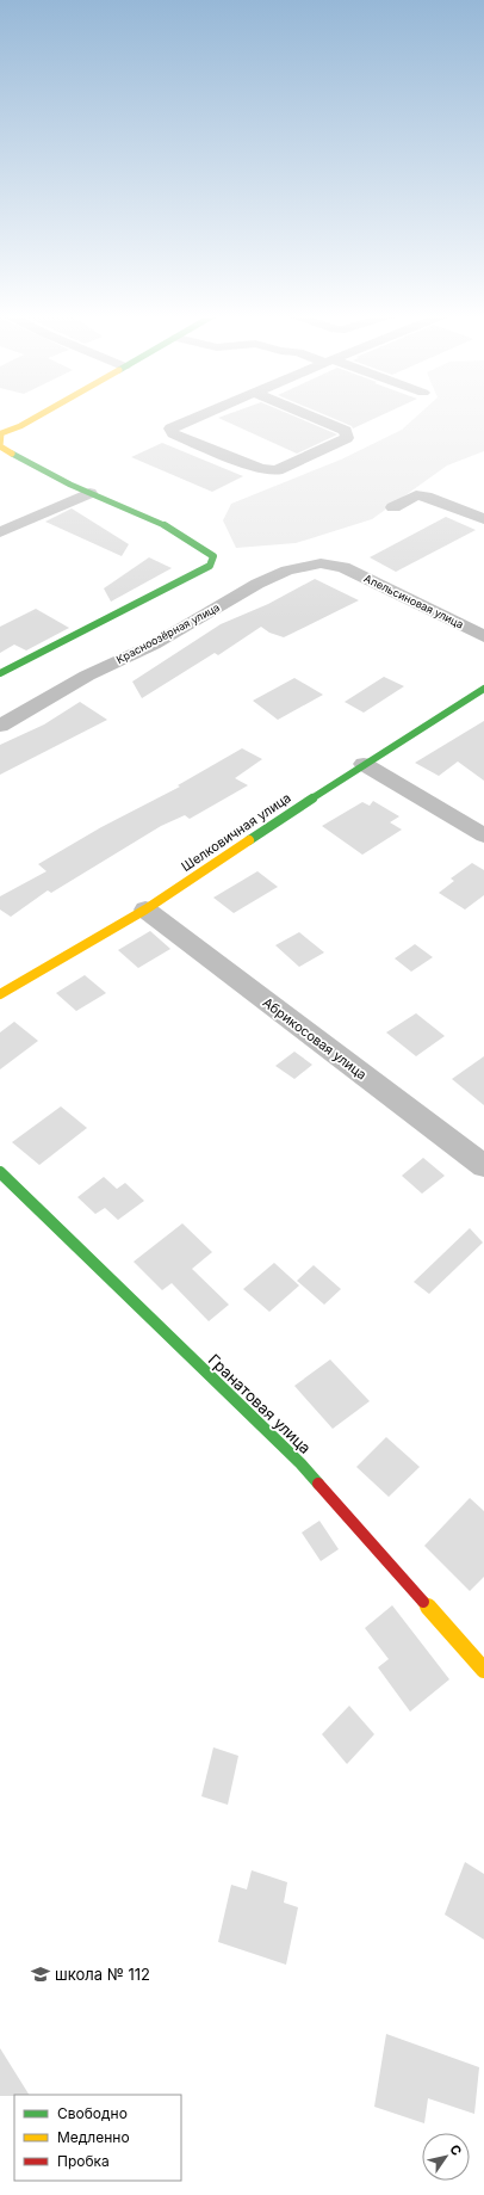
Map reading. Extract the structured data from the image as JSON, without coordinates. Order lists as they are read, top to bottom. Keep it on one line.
{"streets":{"street":["Апельсиновая улица","Красноозёрная улица","Шелковичная улица","Абрикосовая улица","Гранатовая улица"]},"crossings":[["Апельсиновая улица","Красноозёрная улица"],["Шелковичная улица","Абрикосовая улица"]],"places":{"school or university":["школа № 112"]},"legend":["Свободно","Медленно","Пробка"],"north":"top right"}
